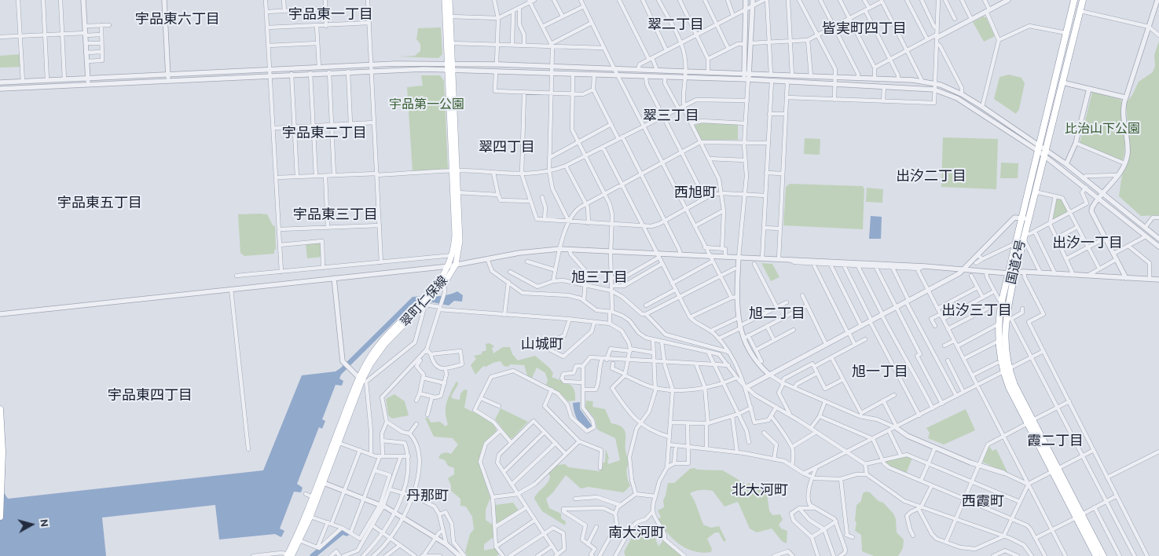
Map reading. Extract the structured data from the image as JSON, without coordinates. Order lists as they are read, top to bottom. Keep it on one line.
{"streets":{"highway":["国道2号"],"main road":["翠町仁保線"]},"districts":["宇品東一丁目","宇品東六丁目","翠二丁目","皆実町四丁目","翠三丁目","宇品東二丁目","翠四丁目","出汐二丁目","西旭町","宇品東五丁目","宇品東三丁目","出汐一丁目","旭三丁目","出汐三丁目","旭二丁目","山城町","旭一丁目","宇品東四丁目","霞二丁目","北大河町","丹那町","西霞町","南大河町"],"parks":["宇品第一公園","比治山下公園"],"north":"right"}
